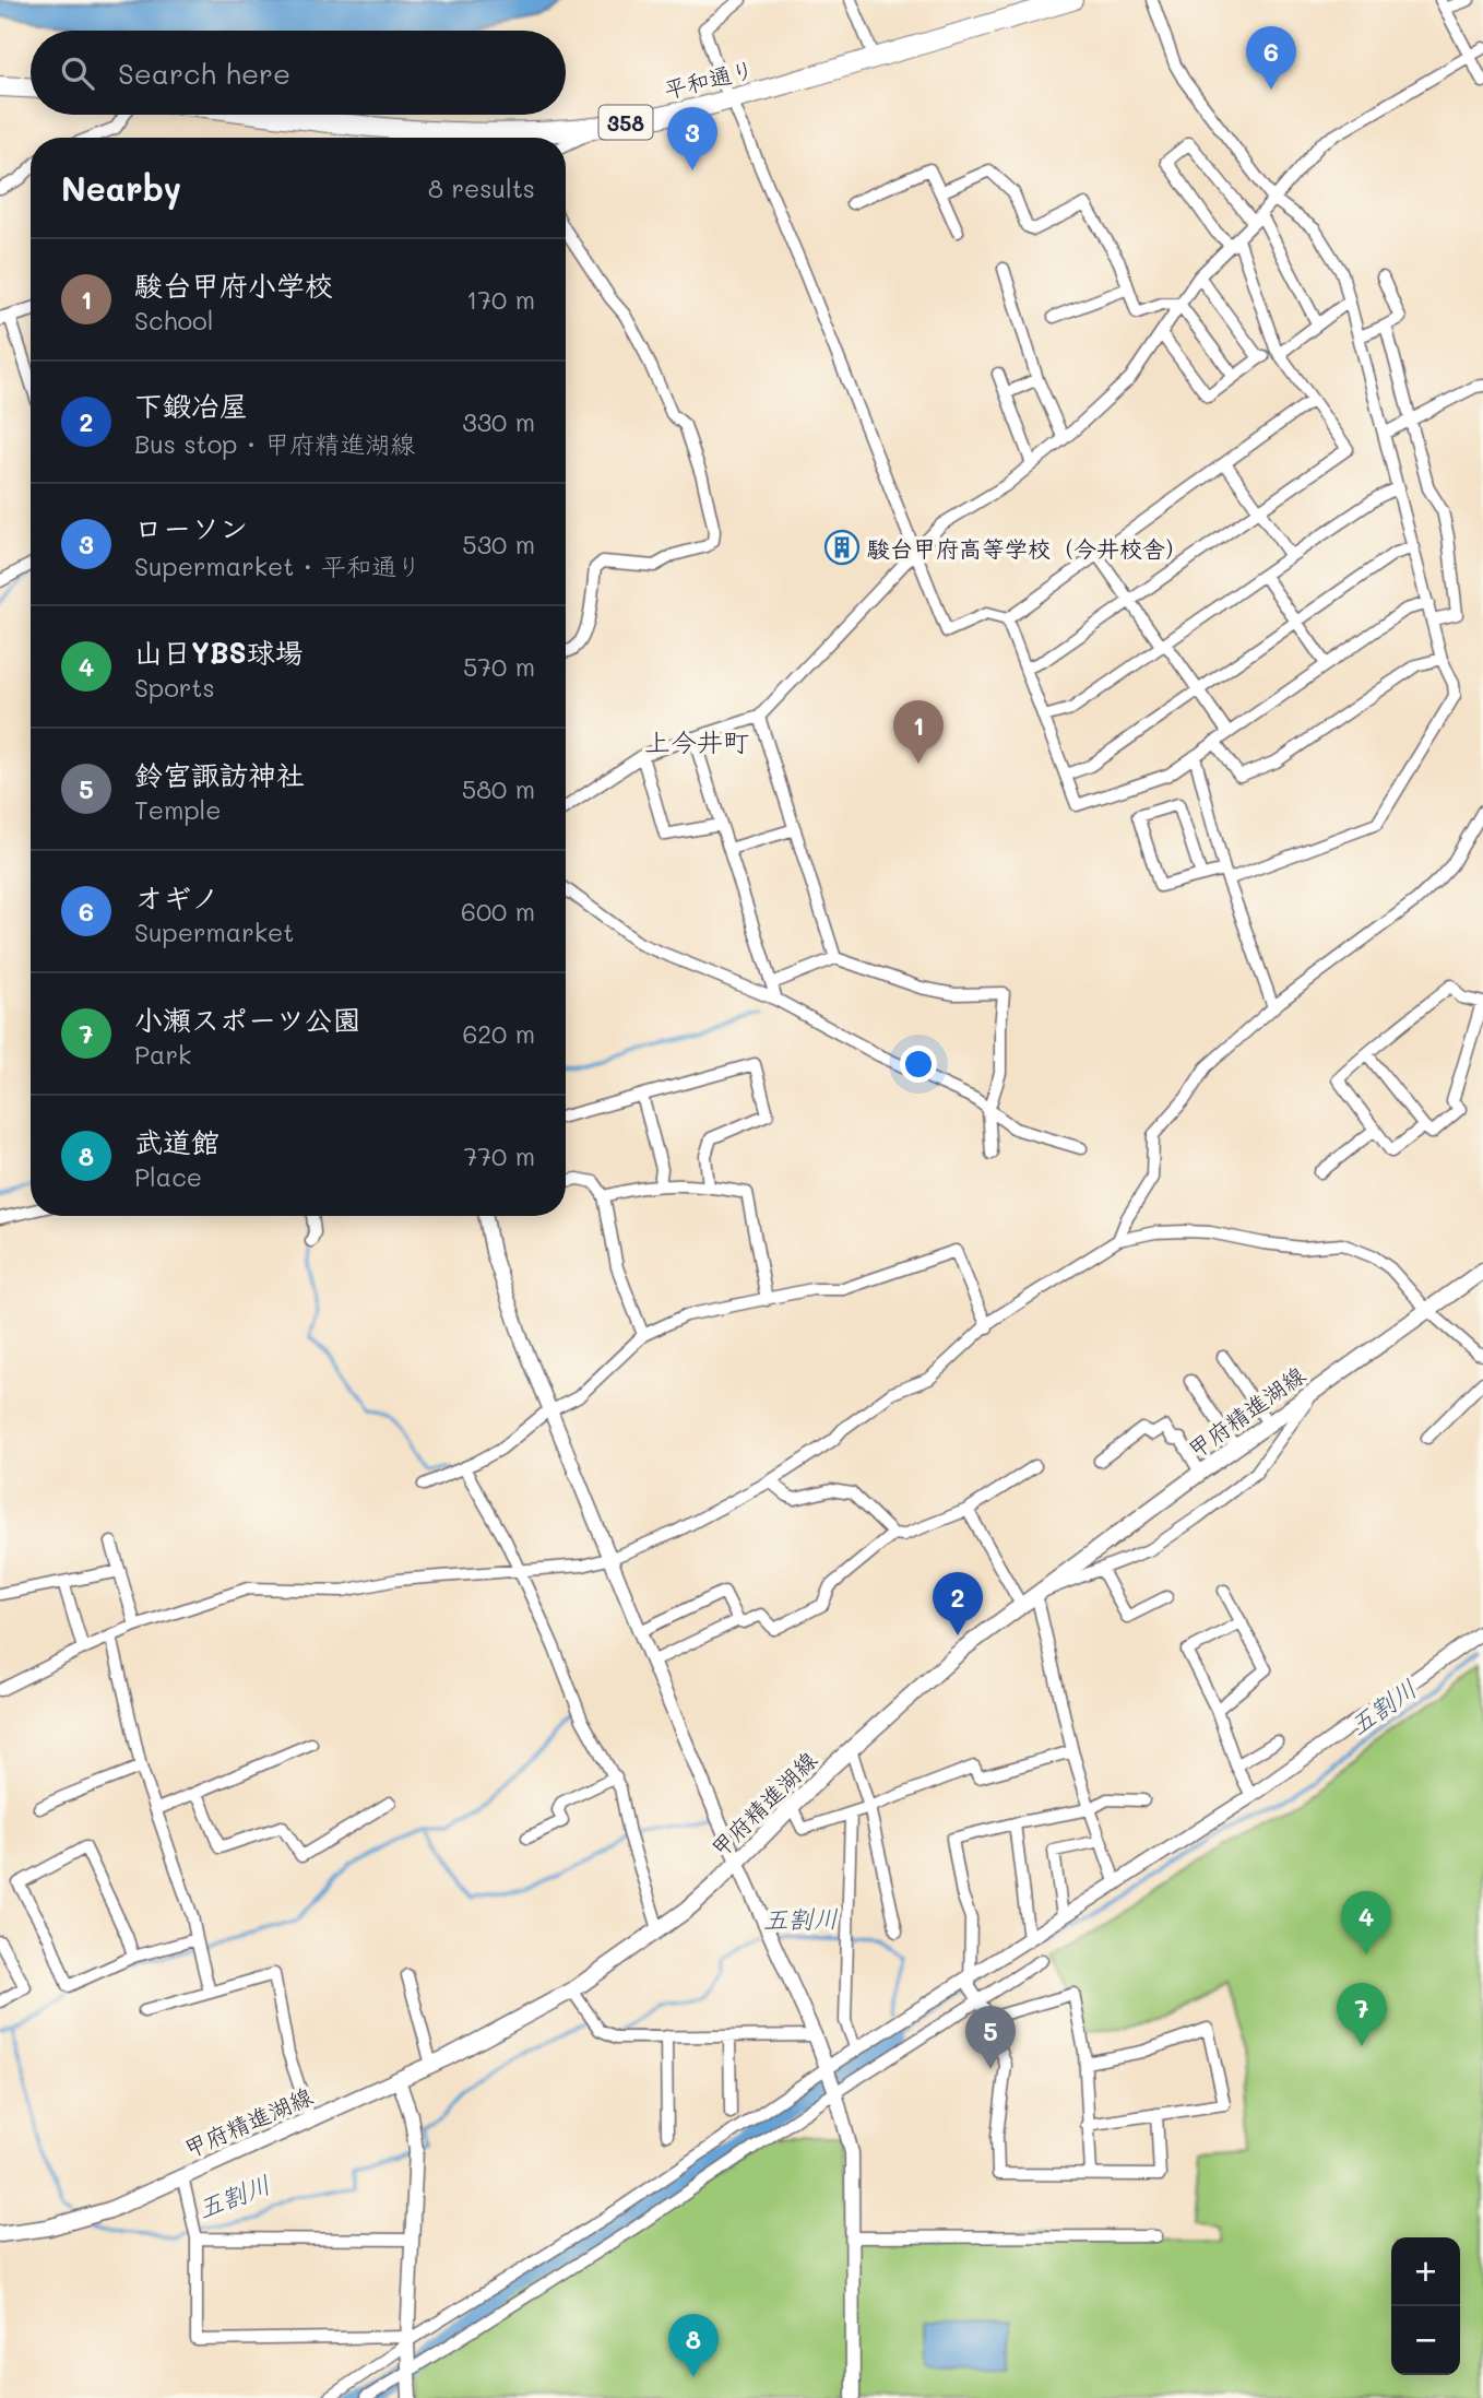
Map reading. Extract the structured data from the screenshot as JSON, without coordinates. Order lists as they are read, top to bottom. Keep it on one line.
{"streets":{"highway":["平和通り","358"],"main road":["甲府精進湖線"]},"districts":["上今井町"],"water":["五割川"],"places":{"building":["駿台甲府高等学校（今井校舎）"]},"page":{"pins":["6","3","1","2","4","7","5","8"],"search":"Search here","heading":["Nearby","8 results"],"list":[{"mark":"1","name":"駿台甲府小学校","note":"School","value":"170 m"},{"mark":"2","name":"下鍛冶屋","note":"Bus stop · 甲府精進湖線","value":"330 m"},{"mark":"3","name":"ローソン","note":"Supermarket · 平和通り","value":"530 m"},{"mark":"4","name":"山日YBS球場","note":"Sports","value":"570 m"},{"mark":"5","name":"鈴宮諏訪神社","note":"Temple","value":"580 m"},{"mark":"6","name":"オギノ","note":"Supermarket","value":"600 m"},{"mark":"7","name":"小瀬スポーツ公園","note":"Park","value":"620 m"},{"mark":"8","name":"武道館","note":"Place","value":"770 m"}],"map_buttons":["+","−"]}}
